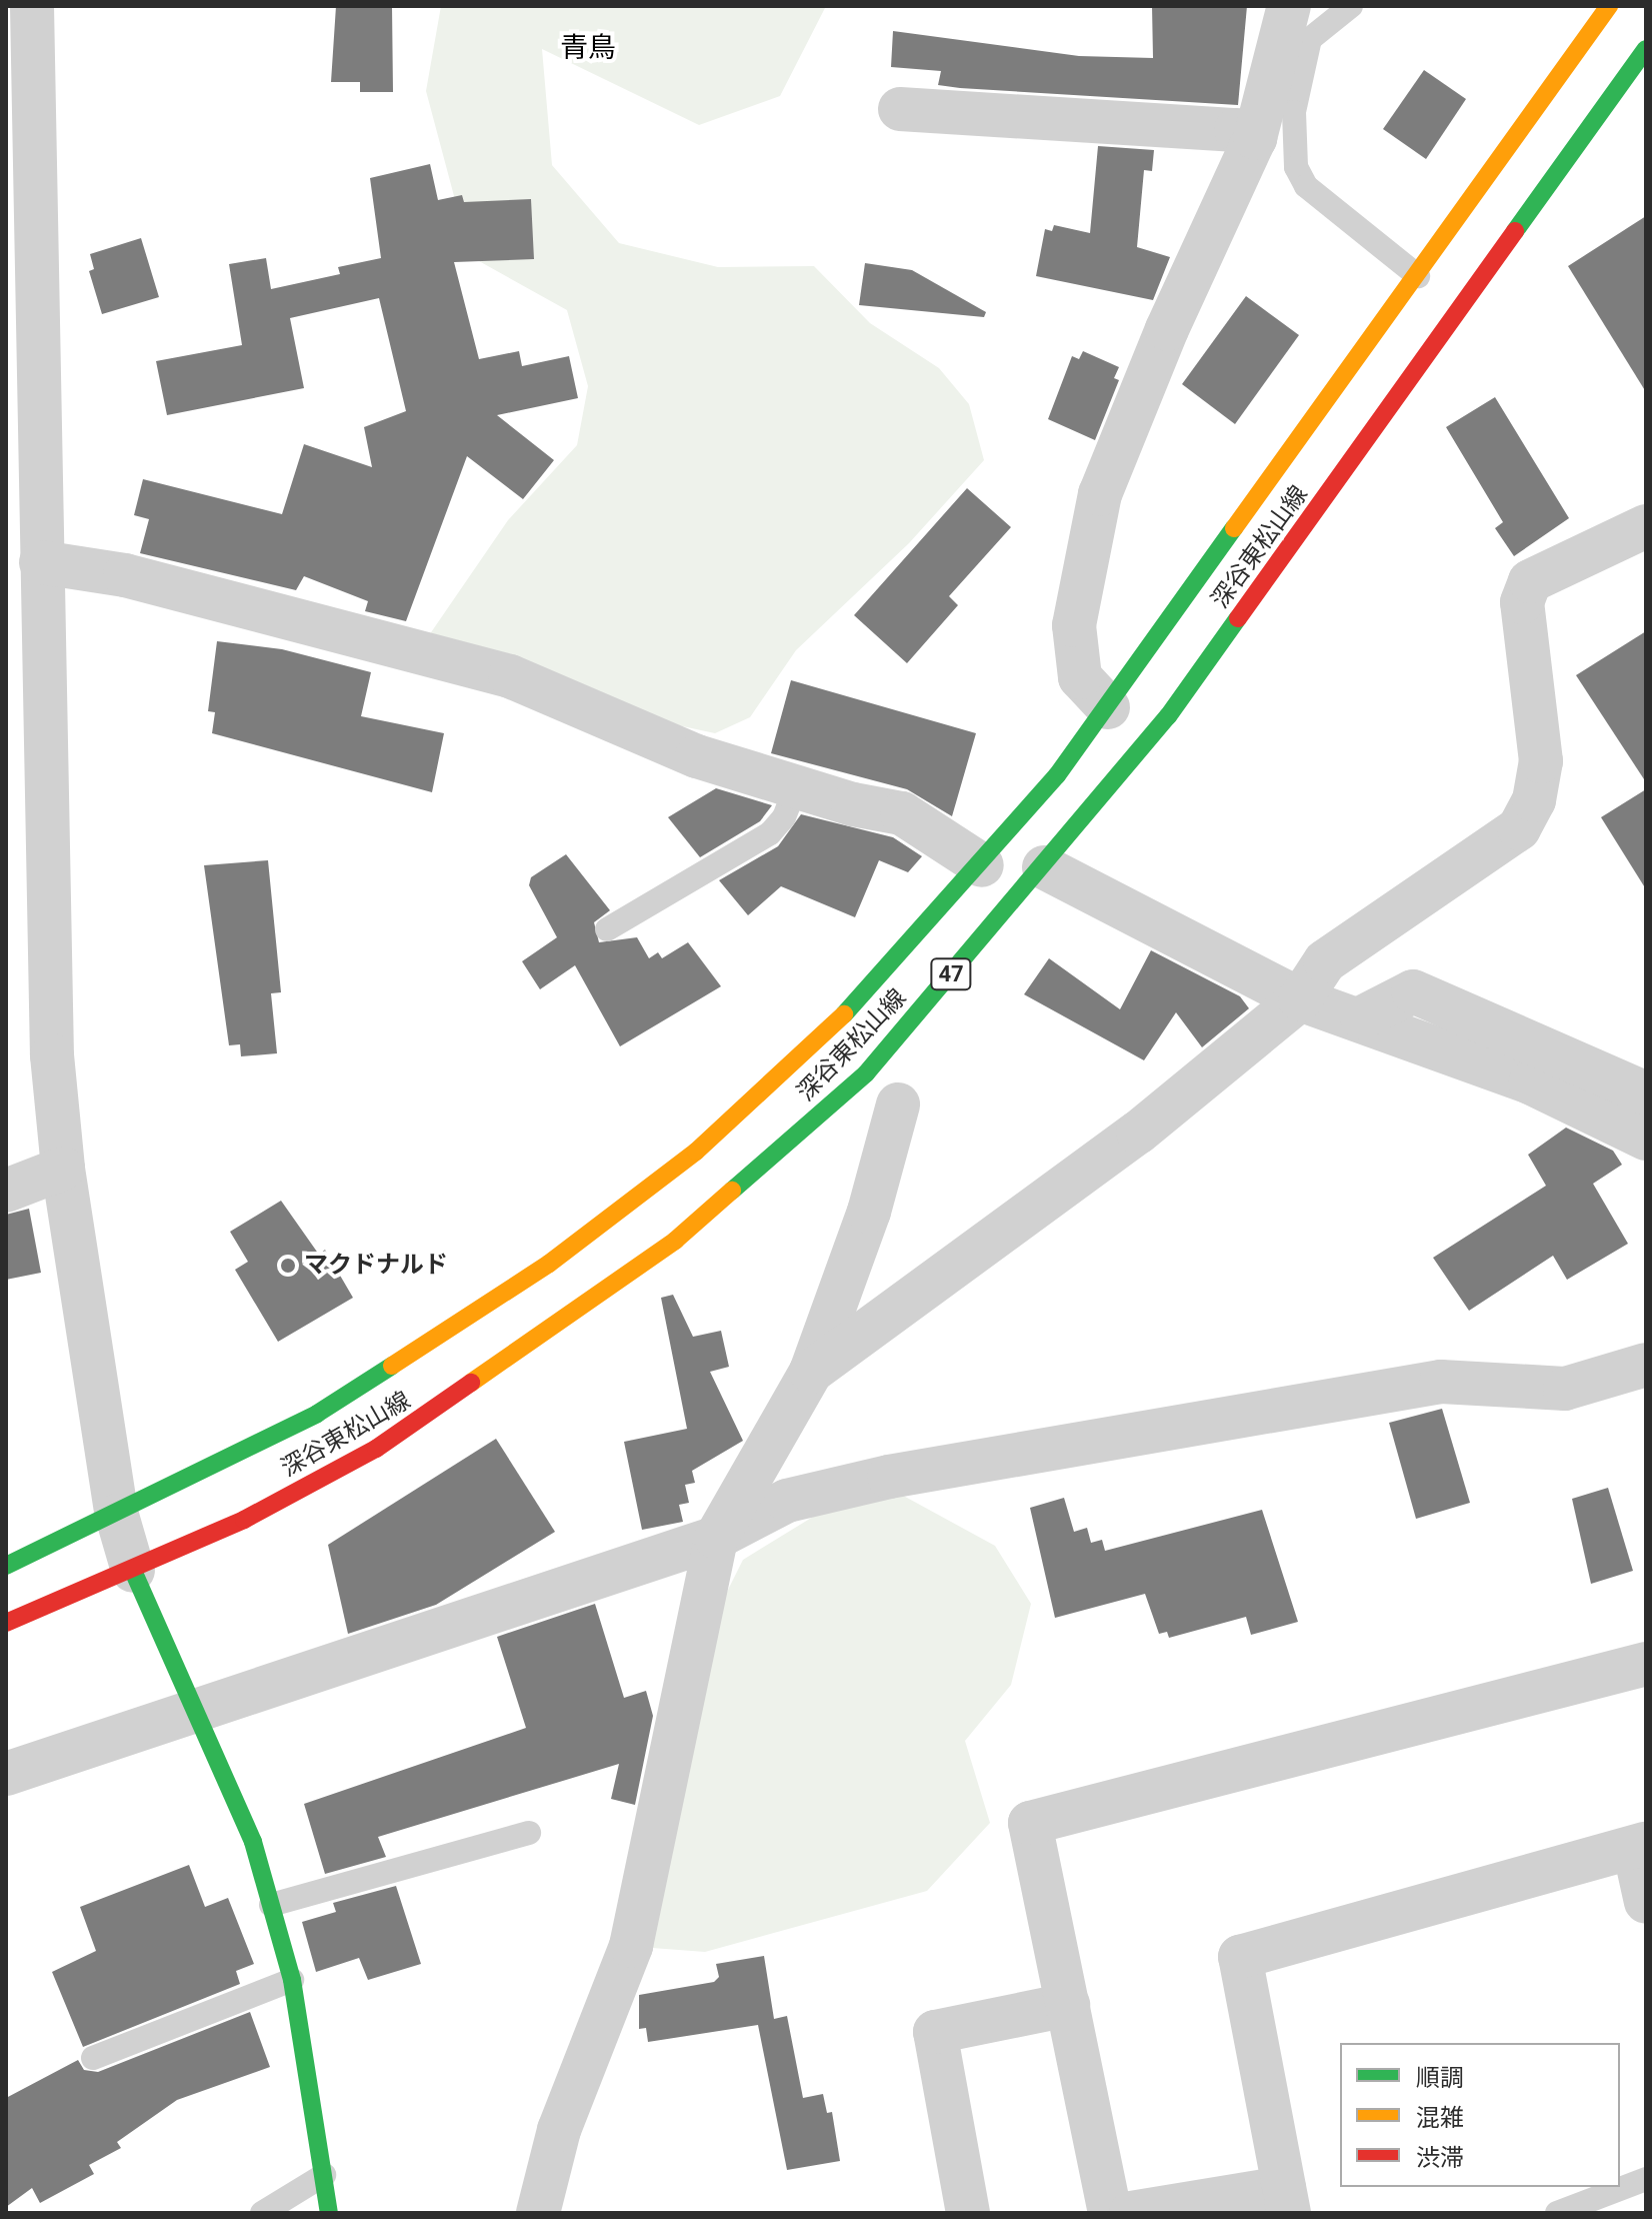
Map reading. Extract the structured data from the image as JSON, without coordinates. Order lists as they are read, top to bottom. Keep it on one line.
{"streets":{"main road":["深谷東松山線","47"]},"districts":["青鳥"],"places":["マクドナルド"],"legend":["順調","混雑","渋滞"]}
